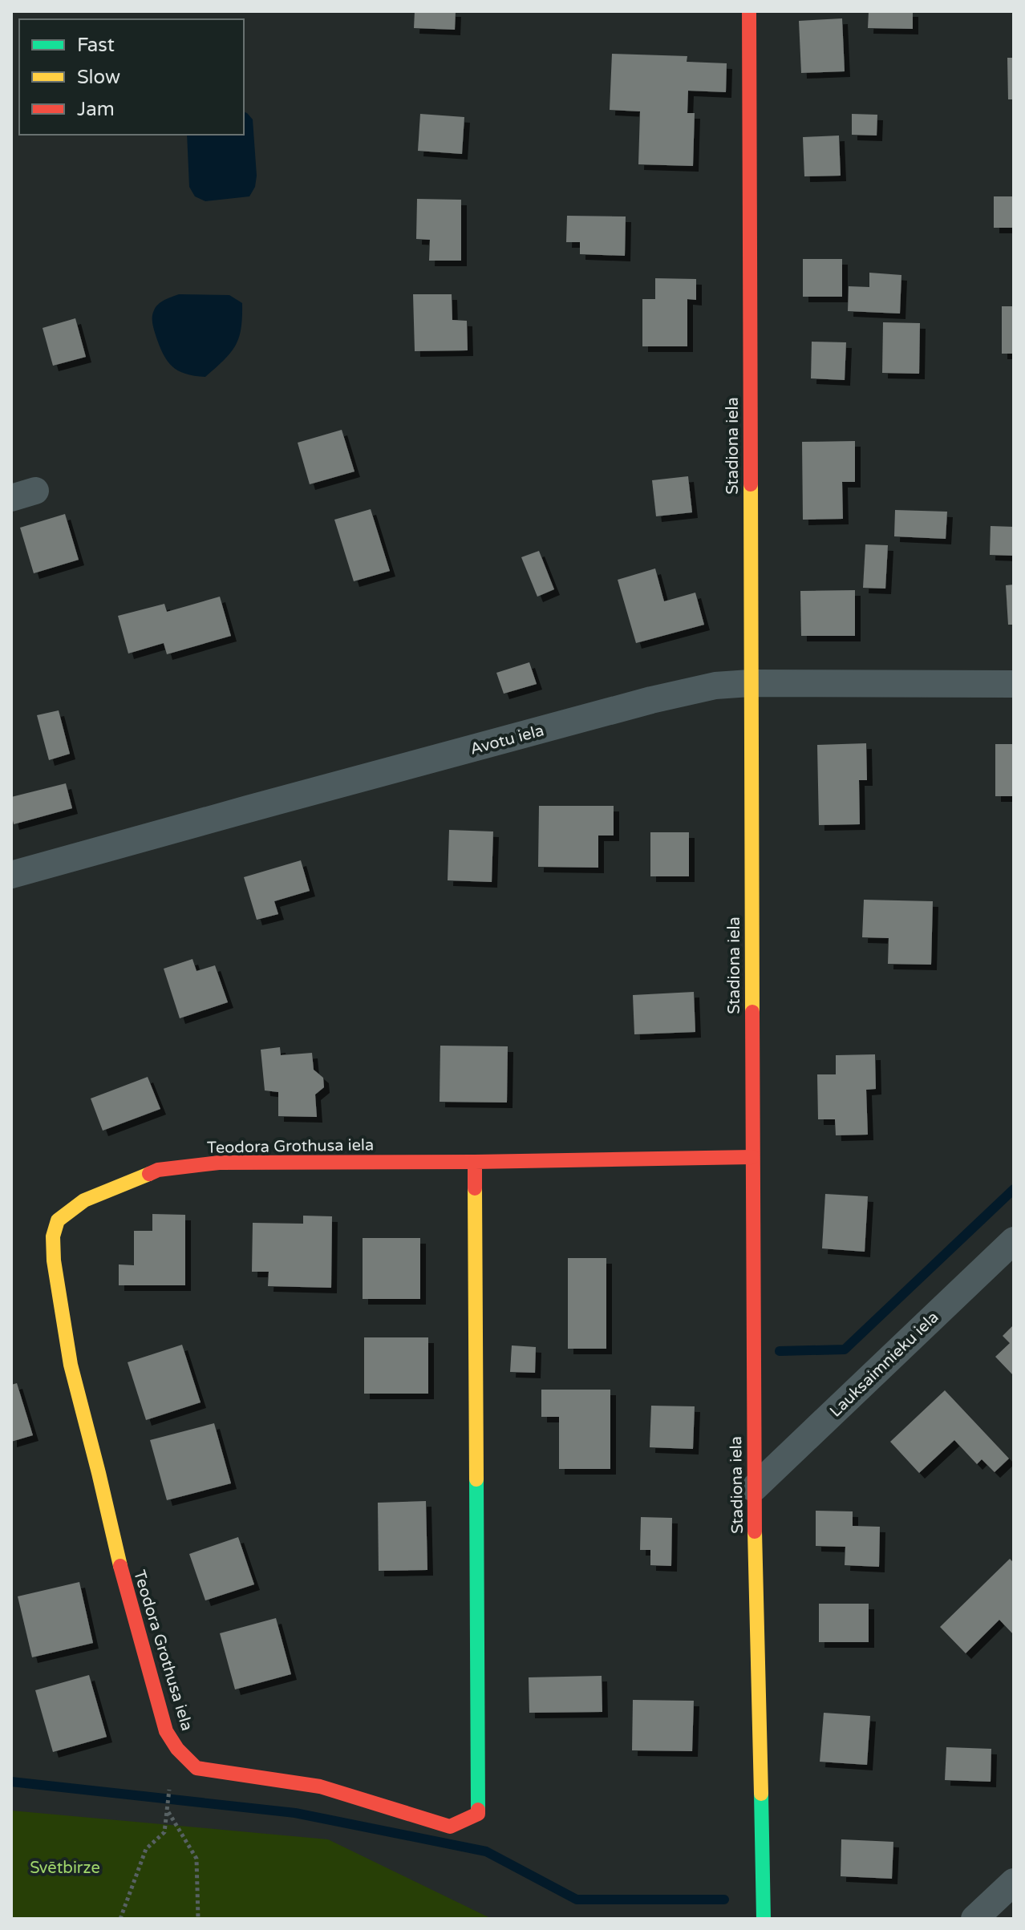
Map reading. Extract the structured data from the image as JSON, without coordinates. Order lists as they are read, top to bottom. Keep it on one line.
{"streets":{"street":["Stadiona iela","Avotu iela","Teodora Grothusa iela","Lauksaimnieku iela"]},"crossings":[["Stadiona iela","Avotu iela"],["Stadiona iela","Teodora Grothusa iela"],["Stadiona iela","Lauksaimnieku iela"]],"parks":["Svētbirze"],"legend":["Fast","Slow","Jam"]}
